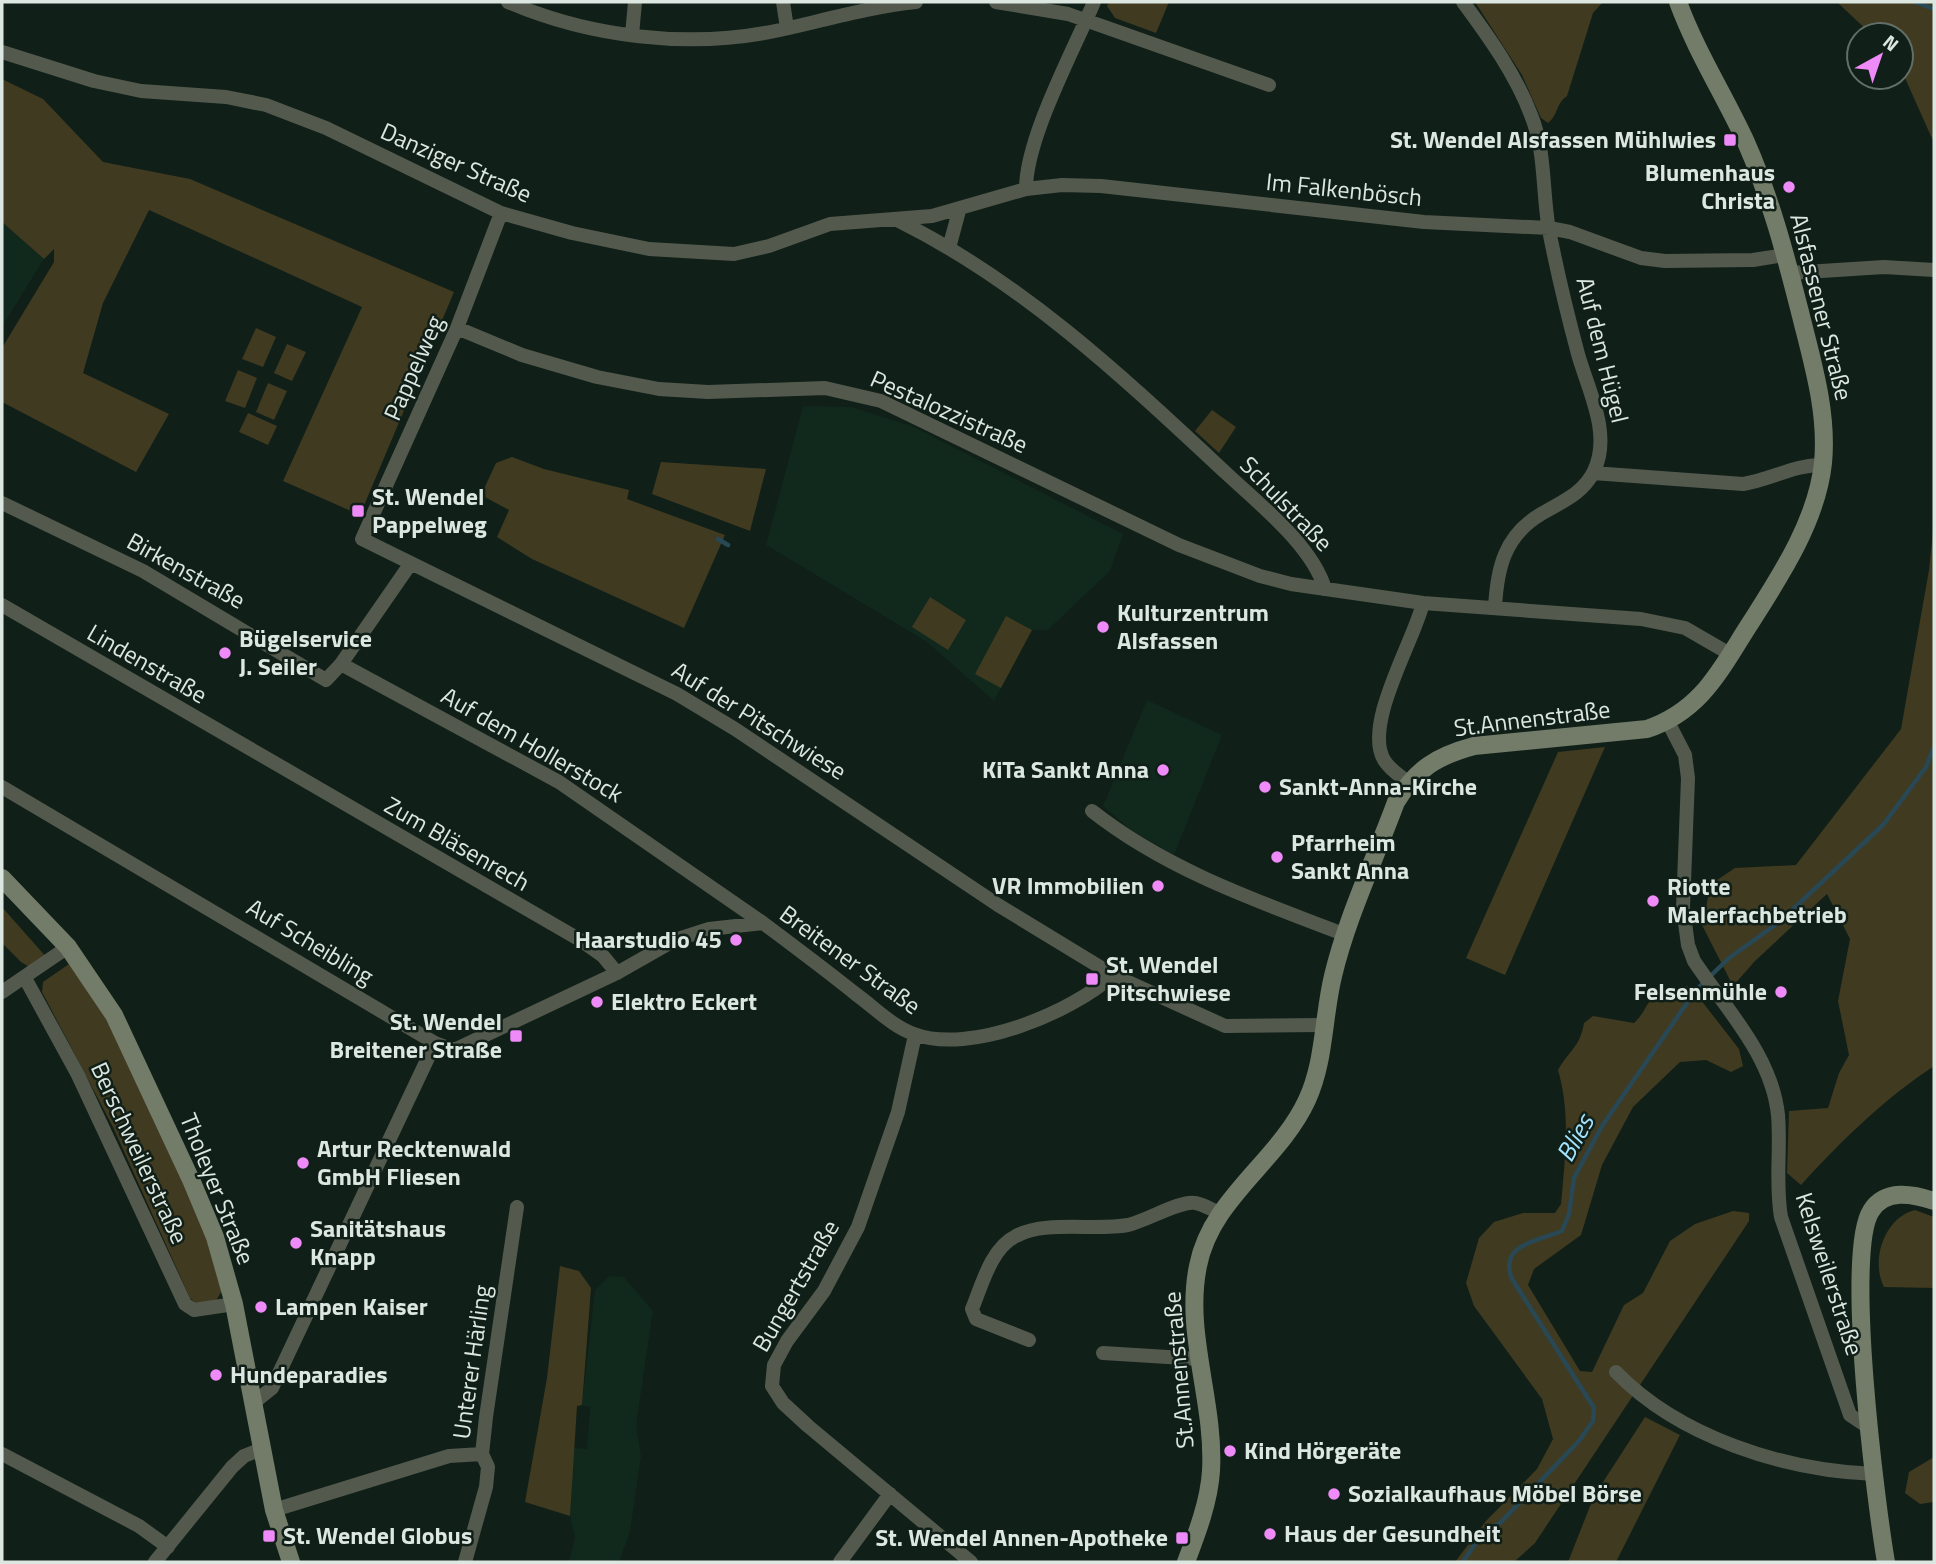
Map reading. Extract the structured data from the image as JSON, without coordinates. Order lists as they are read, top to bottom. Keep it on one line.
{"streets":{"main road":["Alsfassener Straße","St.Annenstraße","Tholeyer Straße"],"street":["Danziger Straße","Im Falkenbösch","Auf dem Hügel","Pappelweg","Pestalozzistraße","Schulstraße","Birkenstraße","Lindenstraße","Auf der Pitschwiese","Auf dem Hollerstock","Zum Bläsenrech","Auf Scheibling","Breitener Straße","Berschweilerstraße","Kelsweilerstraße","Bungertstraße","Unterer Härling"]},"crossings":[["Danziger Straße","Im Falkenbösch"],["Danziger Straße","Pappelweg"],["Danziger Straße","Schulstraße"],["Im Falkenbösch","Alsfassener Straße"],["Im Falkenbösch","Auf dem Hügel"],["Im Falkenbösch","Schulstraße"],["Alsfassener Straße","Schulstraße"],["Alsfassener Straße","St.Annenstraße"],["Alsfassener Straße","Kelsweilerstraße"],["Auf dem Hügel","Schulstraße"],["Pappelweg","Pestalozzistraße"],["Pappelweg","Auf der Pitschwiese"],["Pestalozzistraße","Schulstraße"],["Birkenstraße","Auf dem Hollerstock"],["Lindenstraße","Zum Bläsenrech"],["St.Annenstraße","Kelsweilerstraße"],["Auf der Pitschwiese","Breitener Straße"],["Auf dem Hollerstock","Breitener Straße"],["Zum Bläsenrech","Breitener Straße"],["Auf Scheibling","Breitener Straße"],["Breitener Straße","Bungertstraße"],["Berschweilerstraße","Tholeyer Straße"]],"water":["Blies"],"places":{"transit":["St. Wendel Alsfassen Mühlwies","St. Wendel Pappelweg","St. Wendel Pitschwiese","St. Wendel Breitener Straße","St. Wendel Globus","St. Wendel Annen-Apotheke"],"other":["Blumenhaus Christa","Kulturzentrum Alsfassen","Bügelservice J. Seiler","KiTa Sankt Anna","Sankt-Anna-Kirche","Pfarrheim Sankt Anna","VR Immobilien","Riotte Malerfachbetrieb","Haarstudio 45","Felsenmühle","Elektro Eckert","Artur Recktenwald GmbH Fliesen","Sanitätshaus Knapp","Lampen Kaiser","Hundeparadies","Kind Hörgeräte","Sozialkaufhaus Möbel Börse","Haus der Gesundheit"]},"north":"top right"}
